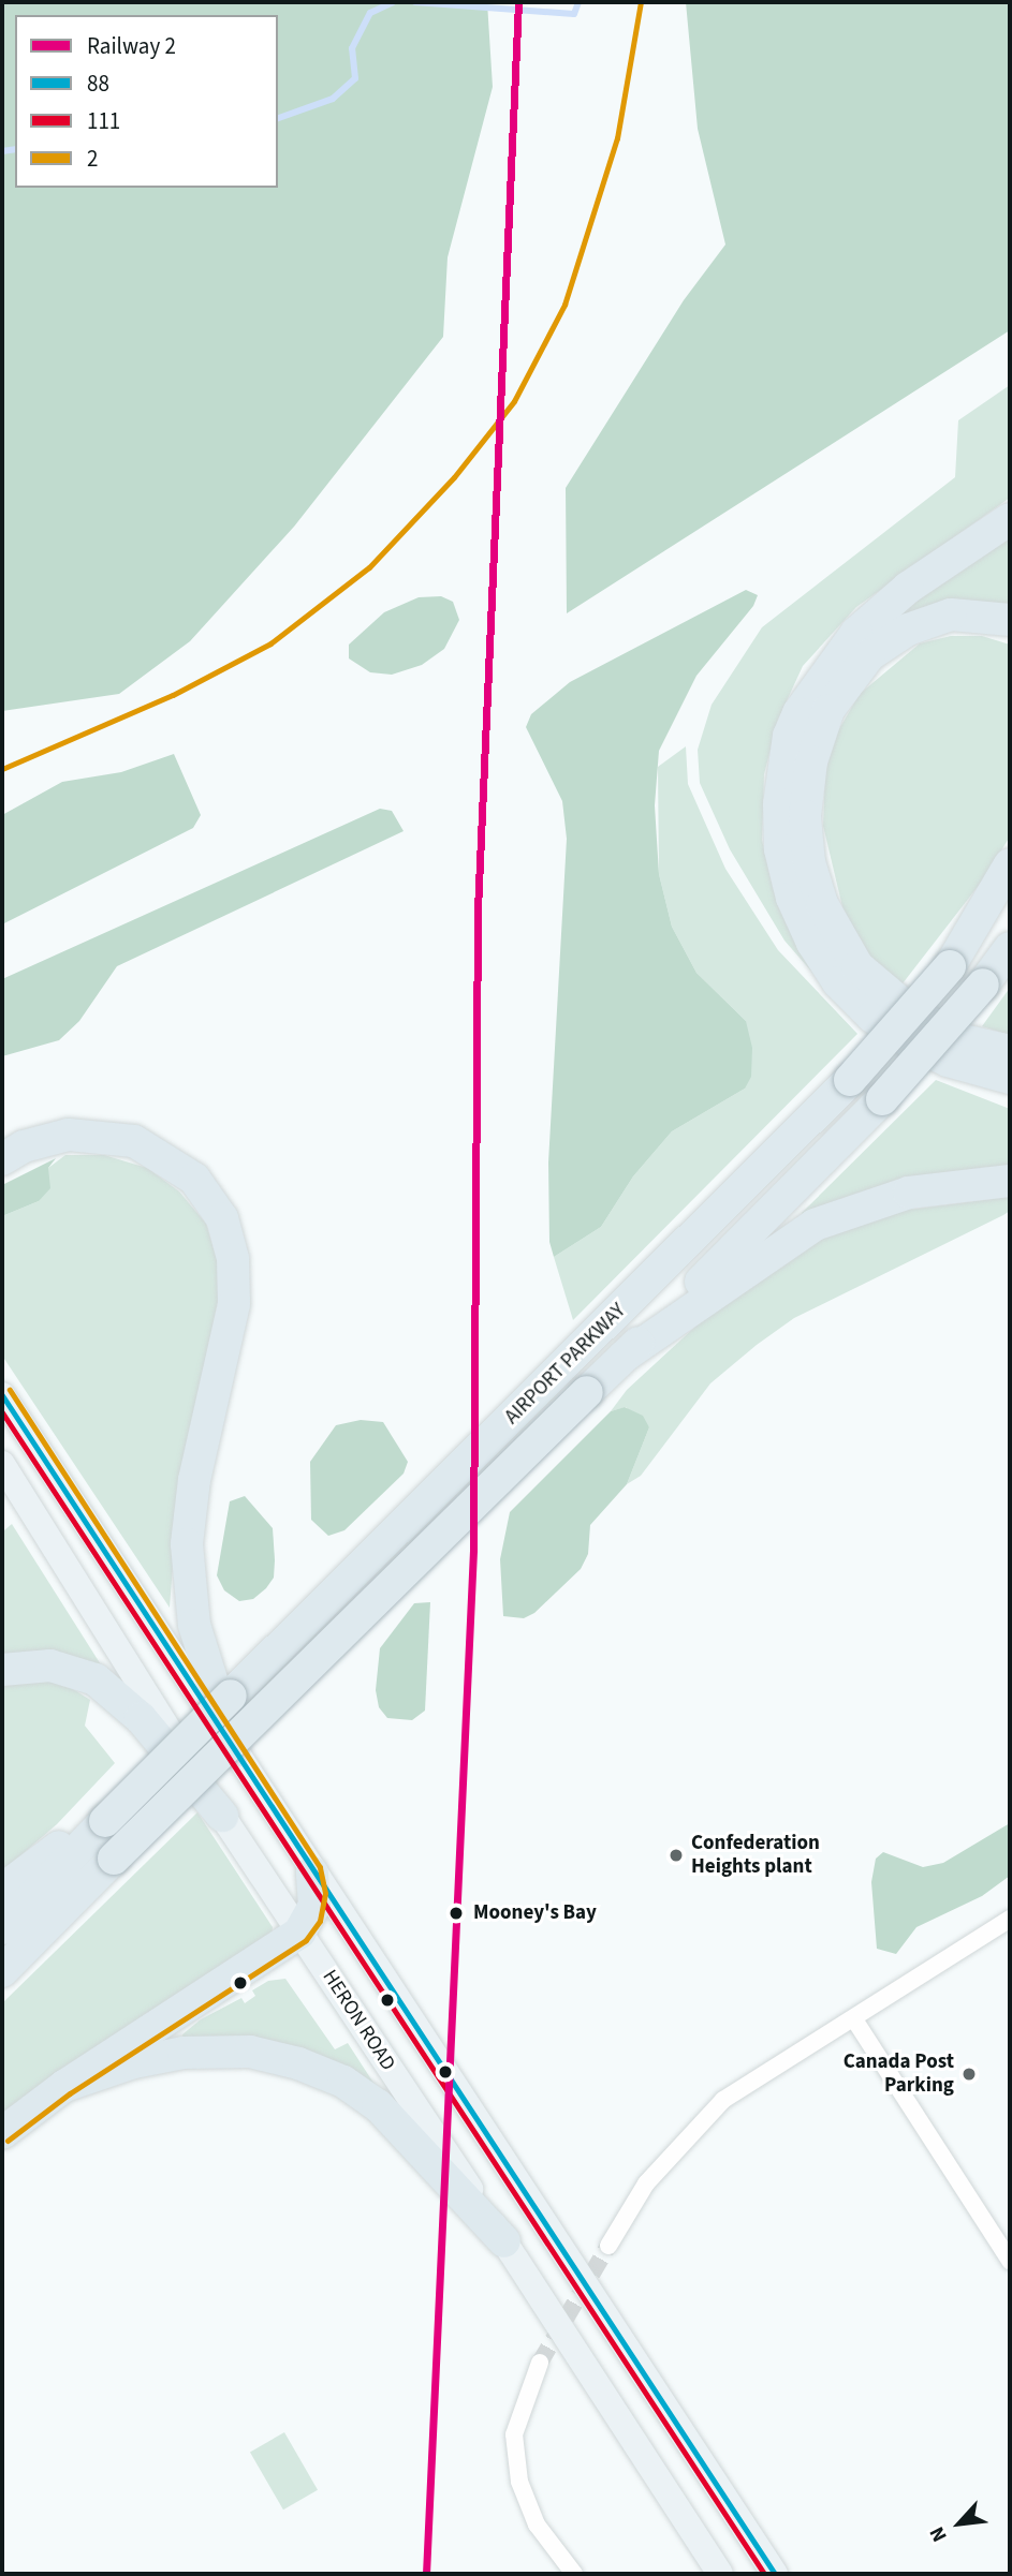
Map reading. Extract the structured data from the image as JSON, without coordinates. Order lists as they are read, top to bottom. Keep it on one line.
{"streets":{"highway":["AIRPORT PARKWAY"],"main road":["HERON ROAD"]},"places":["Confederation Heights plant","Mooney's Bay","Canada Post Parking"],"lines":["rail line 2","transit line 2","transit line 88","transit line 111"],"legend":["Railway 2","88","111","2"],"north":"bottom left"}
